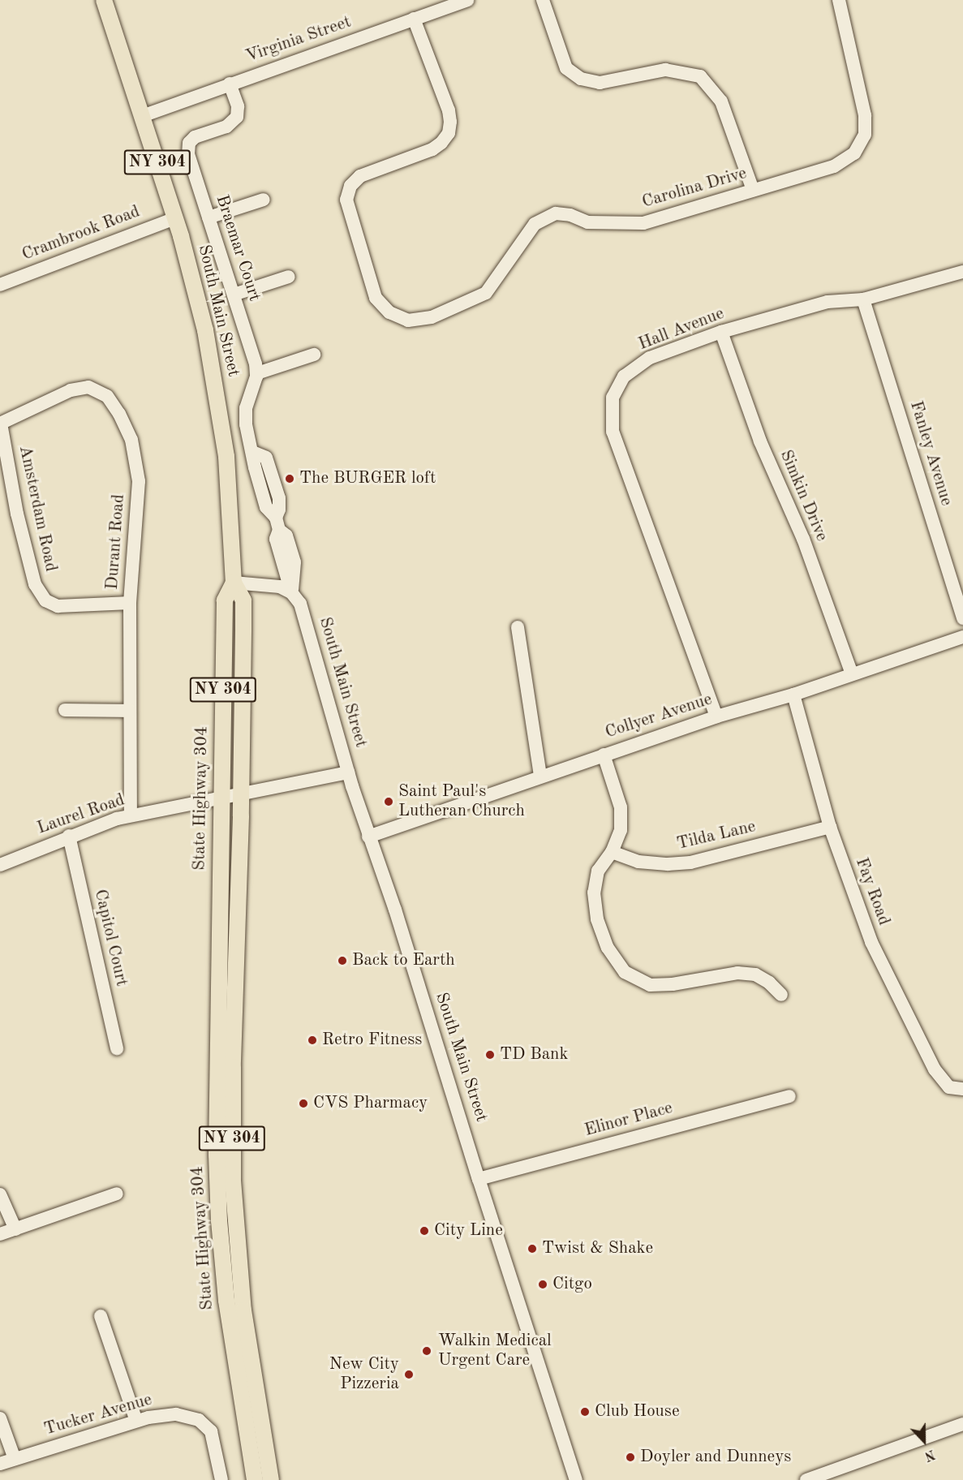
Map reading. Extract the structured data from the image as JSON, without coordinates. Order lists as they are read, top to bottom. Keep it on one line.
{"streets":{"main road":["NY 304","South Main Street","State Highway 304"],"street":["Virginia Street","Carolina Drive","Crambrook Road","Braemar Court","Hall Avenue","Fanley Avenue","Simkin Drive","Amsterdam Road","Durant Road","Collyer Avenue","Laurel Road","Tilda Lane","Fay Road","Capitol Court","Elinor Place","Tucker Avenue"]},"crossings":[["Virginia Street","Carolina Drive"],["Virginia Street","Braemar Court"],["Virginia Street","South Main Street"],["Crambrook Road","South Main Street"],["South Main Street","Collyer Avenue"],["South Main Street","State Highway 304"],["South Main Street","Laurel Road"],["South Main Street","Elinor Place"],["Hall Avenue","Fanley Avenue"],["Hall Avenue","Simkin Drive"],["Hall Avenue","Collyer Avenue"],["Simkin Drive","Collyer Avenue"],["Amsterdam Road","Durant Road"],["Durant Road","Laurel Road"],["Collyer Avenue","Fay Road"],["State Highway 304","Laurel Road"],["Laurel Road","Capitol Court"],["Tilda Lane","Fay Road"]],"places":["The BURGER loft","Saint Paul's Lutheran Church","Back to Earth","Retro Fitness","TD Bank","CVS Pharmacy","City Line","Twist & Shake","Citgo","Walkin Medical Urgent Care","New City Pizzeria","Club House","Doyler and Dunneys"],"north":"bottom"}
